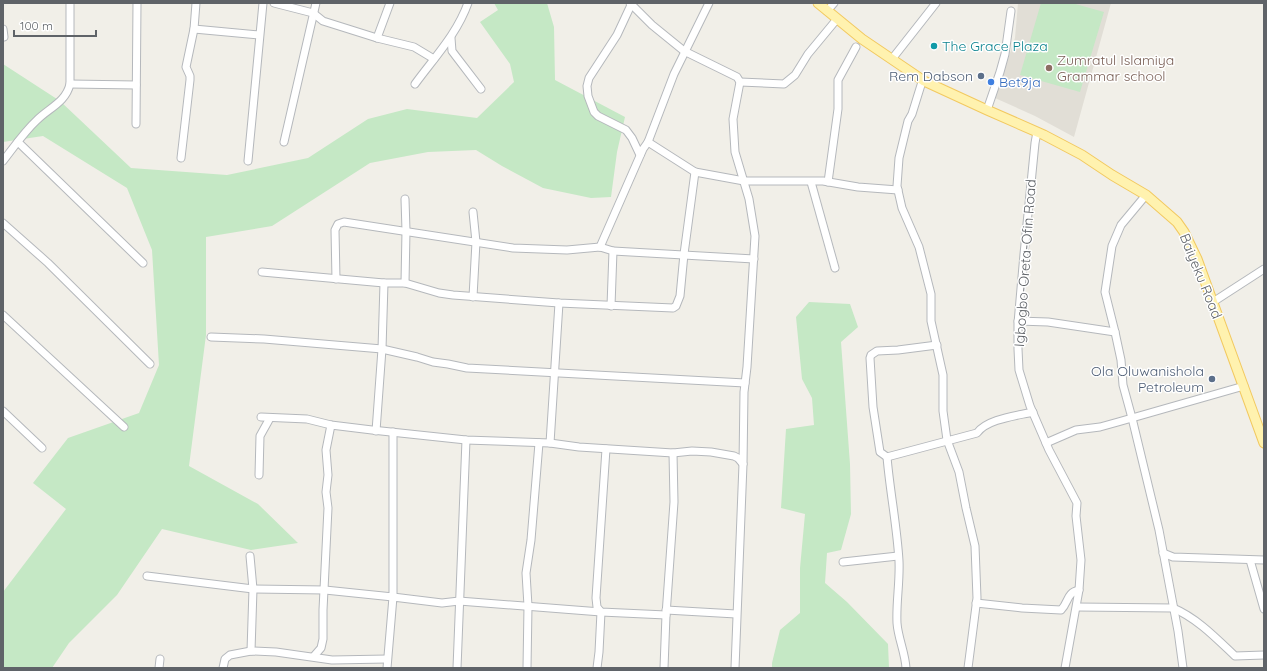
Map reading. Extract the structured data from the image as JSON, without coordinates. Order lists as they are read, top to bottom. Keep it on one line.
{"streets":{"main road":["Baiyeku Road"],"street":["Igbogbo-Oreta-Ofin Road"]},"crossings":[["Igbogbo-Oreta-Ofin Road","Baiyeku Road"]],"places":["The Grace Plaza","Zumratul Islamiya Grammar school","Rem Dabson","Bet9ja","Ola Oluwanishola Petroleum"],"scale_bar":"100 m"}
